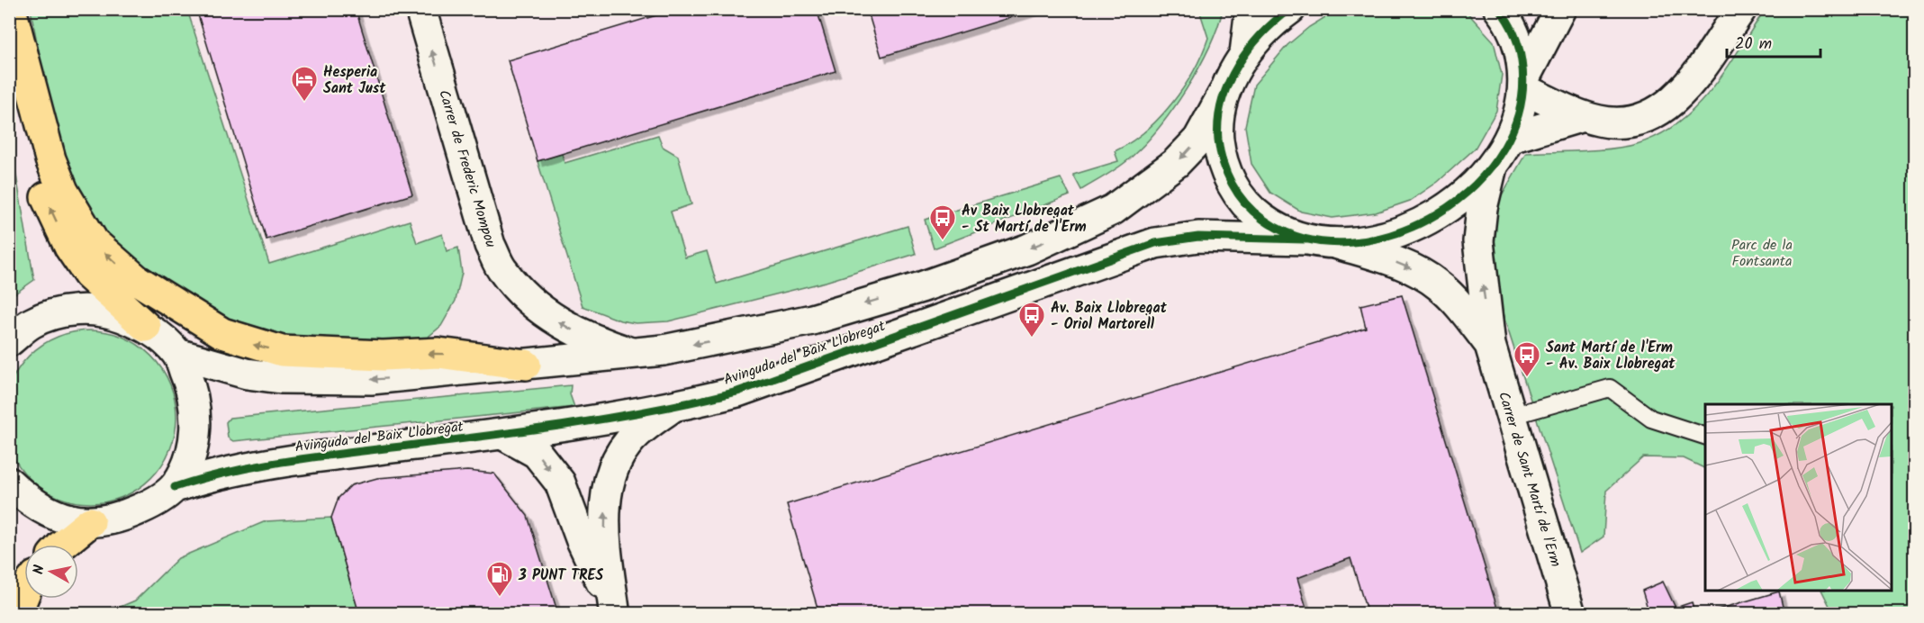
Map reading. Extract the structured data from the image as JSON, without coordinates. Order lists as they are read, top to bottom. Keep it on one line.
{"streets":{"street":["Carrer de Frederic Mompou","Avinguda del Baix Llobregat","Carrer de Sant Martí de l'Erm"]},"crossings":[["Carrer de Frederic Mompou","Avinguda del Baix Llobregat"]],"one_way":["Carrer de Frederic Mompou"],"parks":["Parc de la Fontsanta"],"places":{"hotel":["Hesperia Sant Just"],"bus stop":["Av Baix Llobregat - St Martí de l'Erm","Av. Baix Llobregat - Oriol Martorell","Sant Martí de l'Erm - Av. Baix Llobregat"],"fuel station":["3 PUNT TRES"]},"scale_bar":"20 m","north":"left"}
